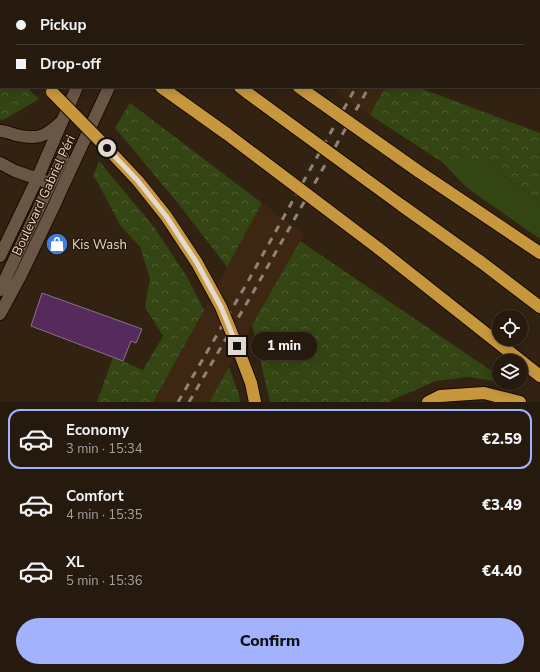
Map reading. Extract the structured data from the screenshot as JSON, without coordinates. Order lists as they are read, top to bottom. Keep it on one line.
{"streets":{"main road":["Boulevard Gabriel Péri"]},"places":{"shop":["Kis Wash"]},"page":{"banner":["Pickup","Drop-off"],"bubble":"1 min","list":[{"name":"Economy","note":"3 min · 15:34","value":"€2.59"},{"name":"Comfort","note":"4 min · 15:35","value":"€3.49"},{"name":"XL","note":"5 min · 15:36","value":"€4.40"}],"buttons":"Confirm"}}
